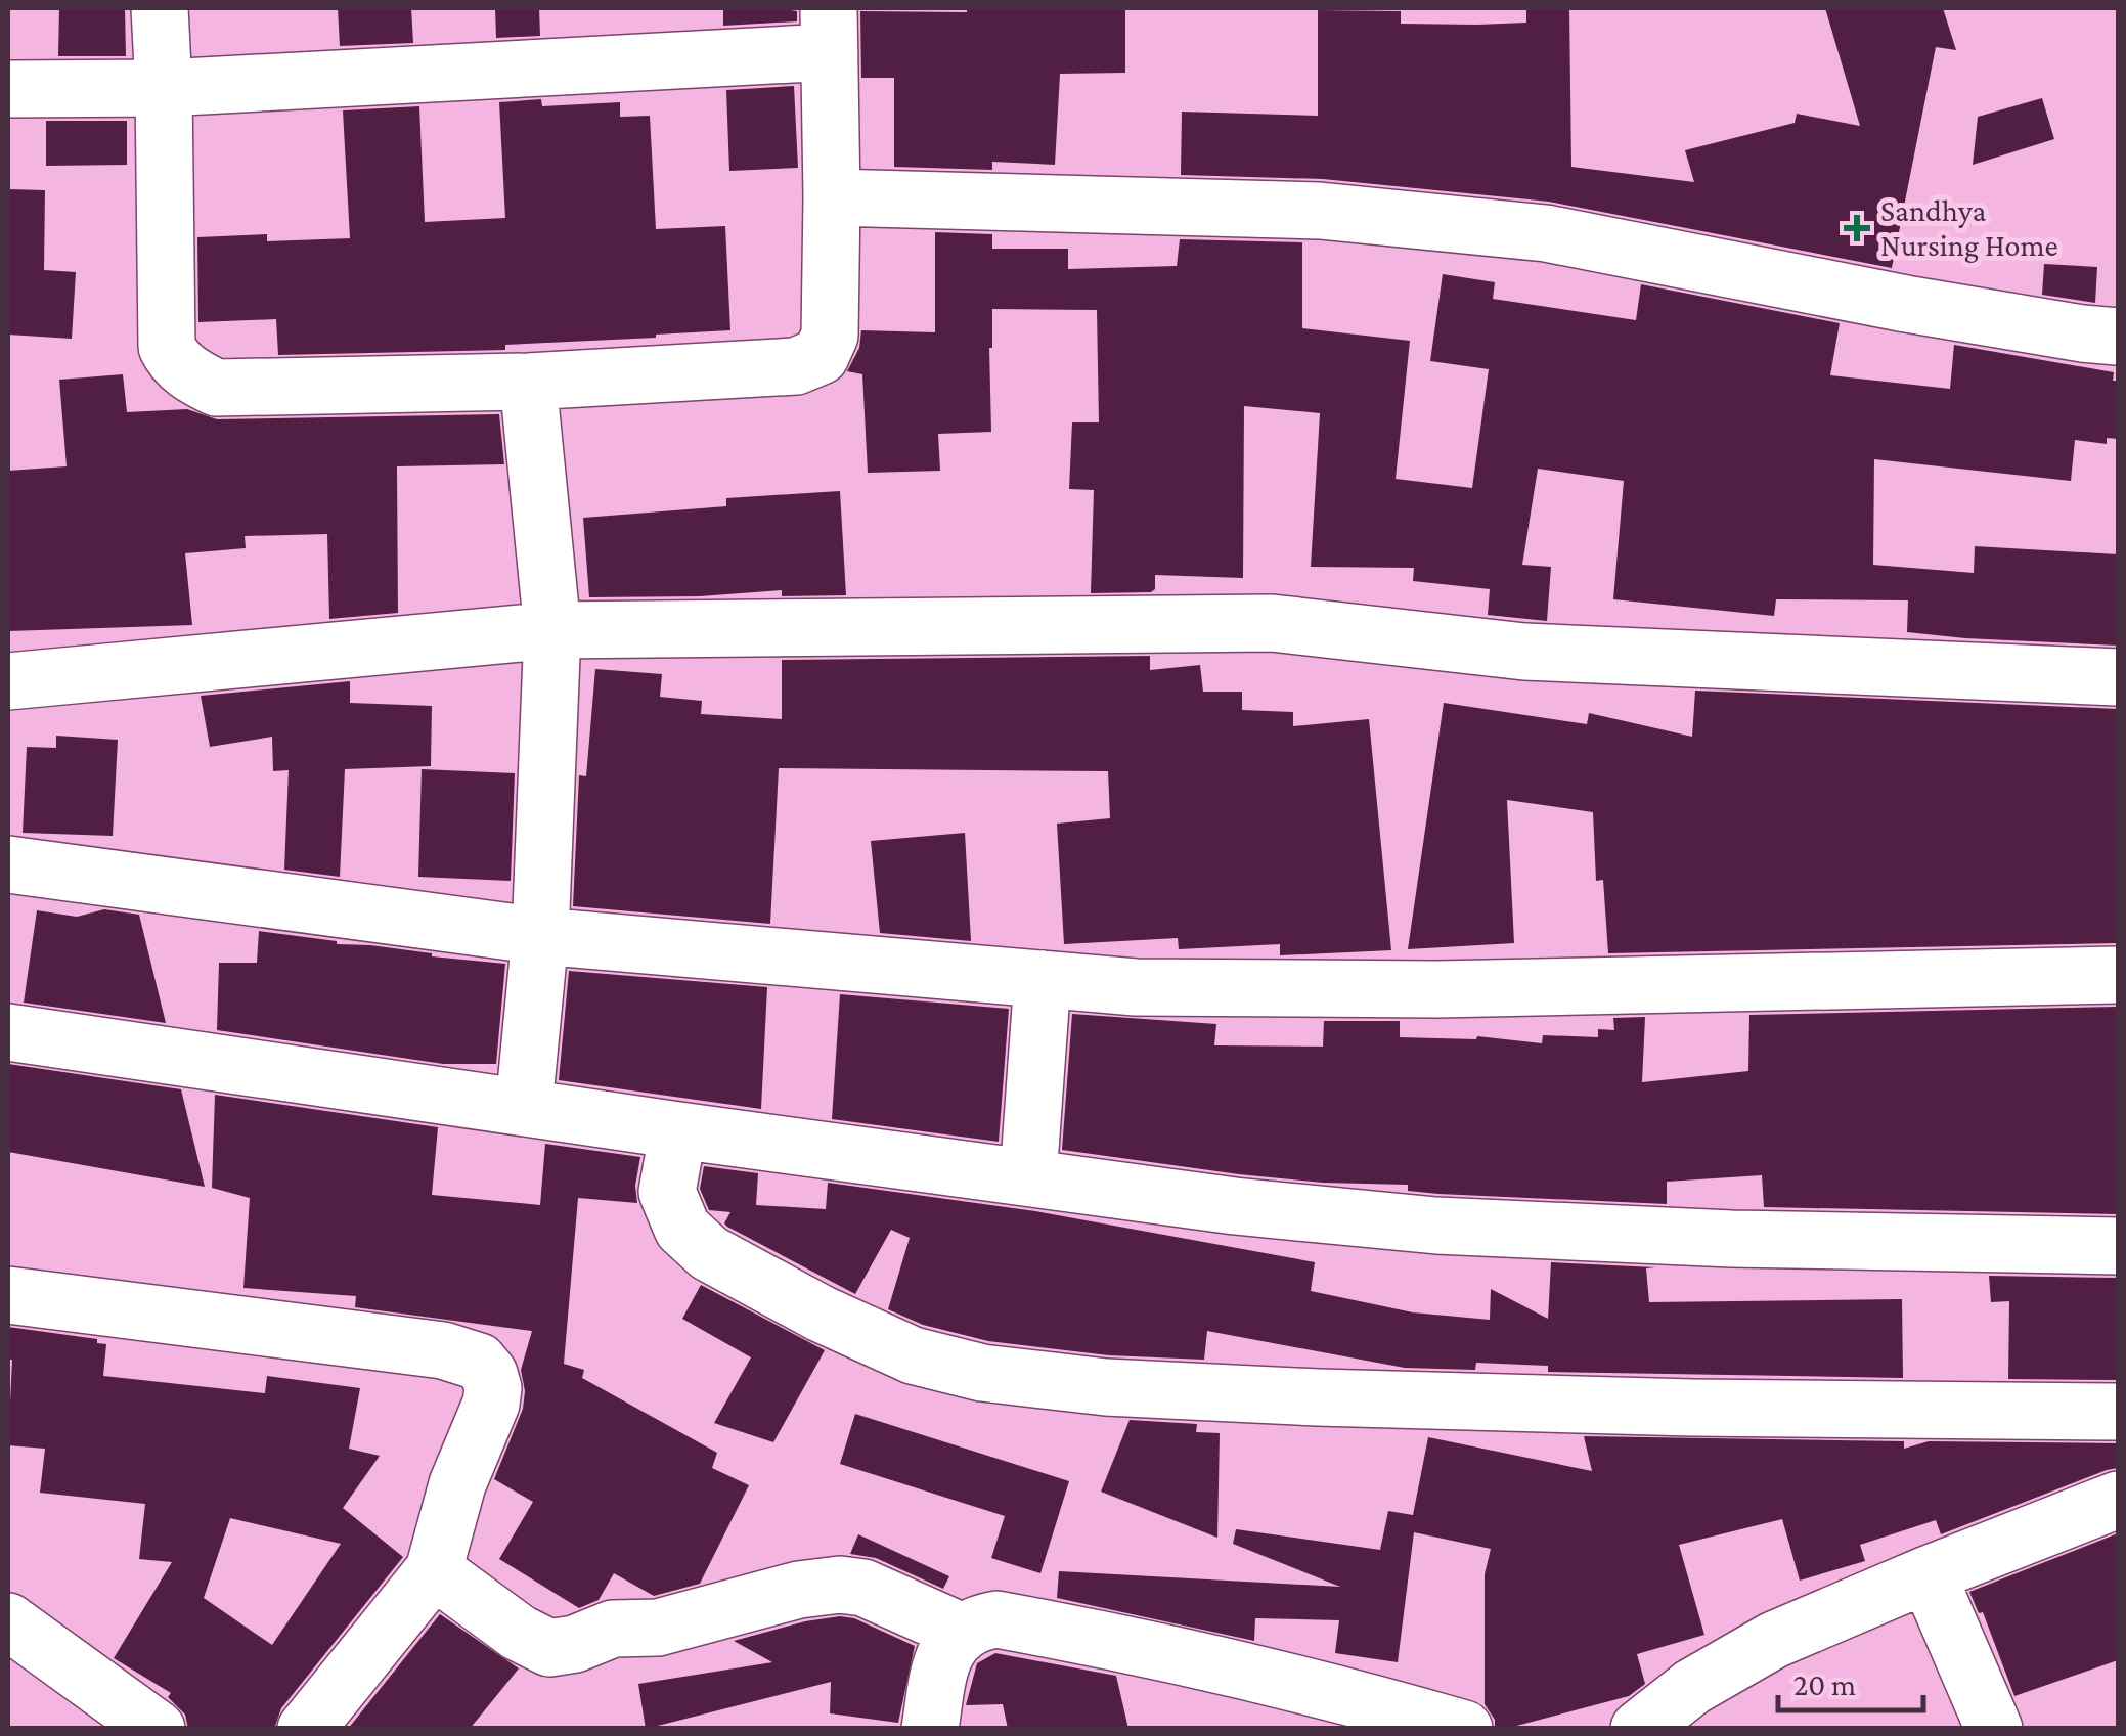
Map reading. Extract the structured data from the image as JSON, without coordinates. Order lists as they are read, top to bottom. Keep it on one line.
{"places":{"health":["Sandhya Nursing Home"]},"scale_bar":"20 m"}
